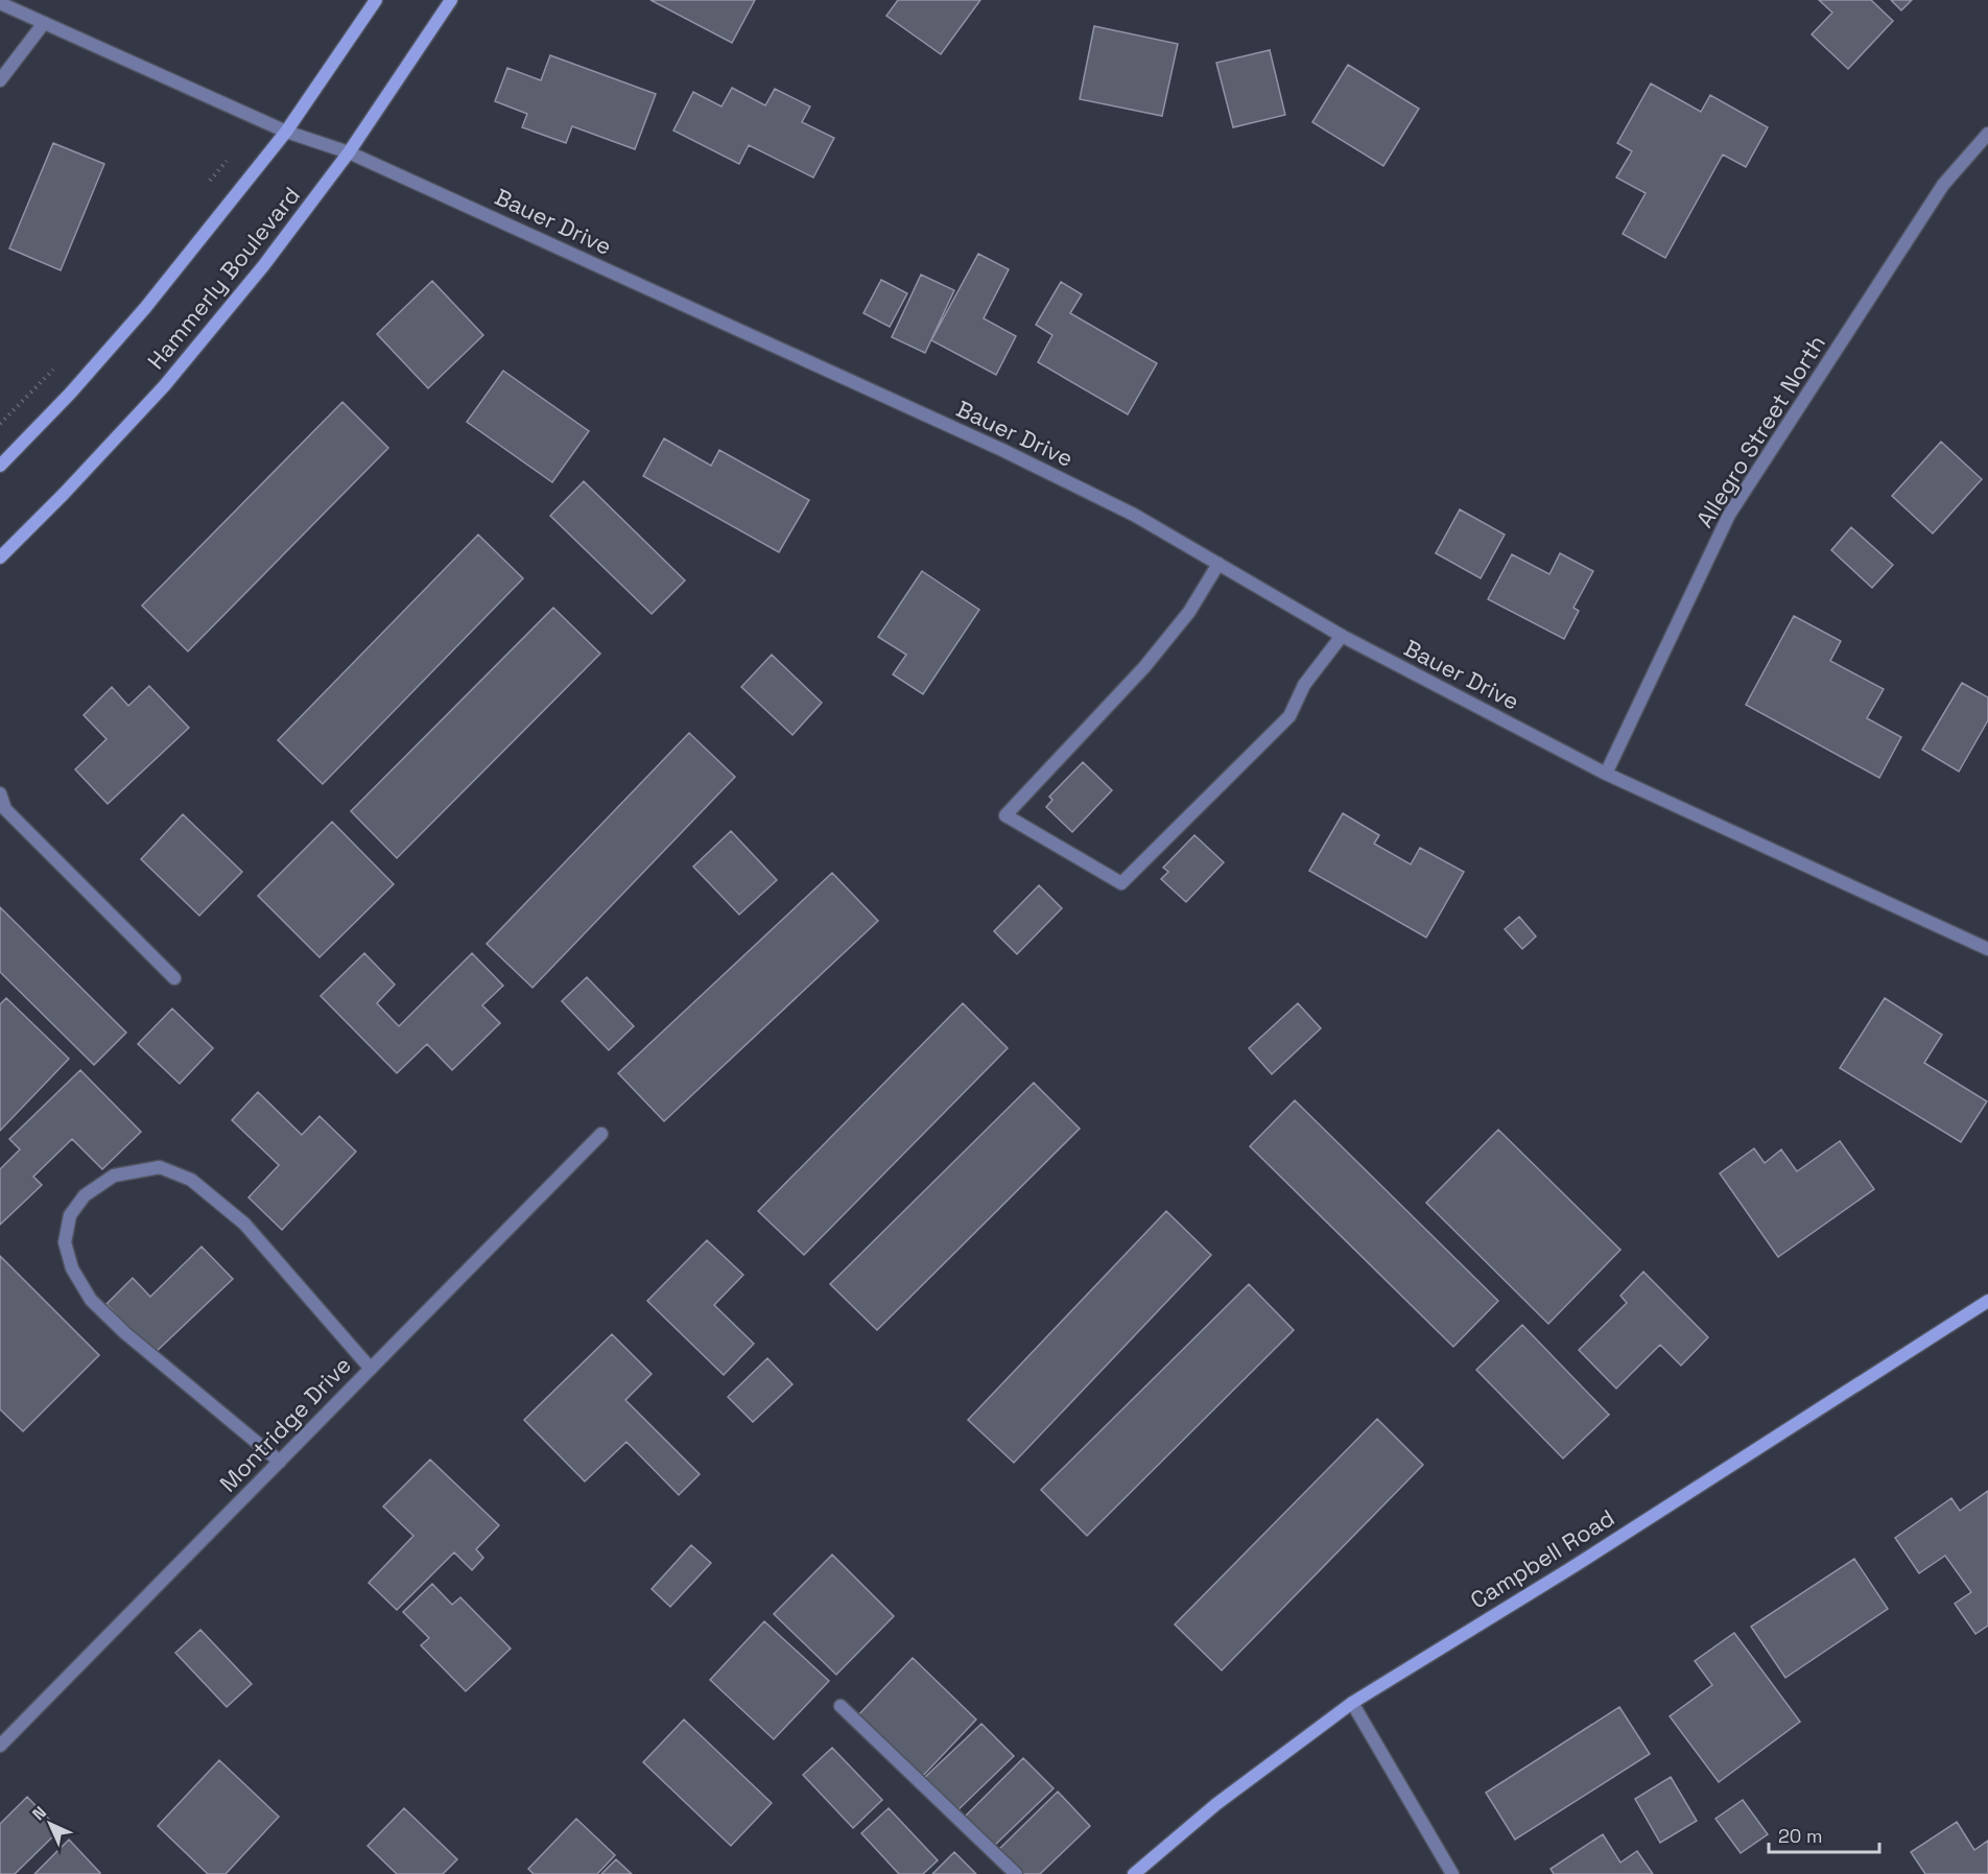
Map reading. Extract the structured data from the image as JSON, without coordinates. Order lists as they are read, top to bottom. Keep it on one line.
{"streets":{"main road":["Hammerly Boulevard","Campbell Road"],"street":["Bauer Drive","Allegro Street North","Montridge Drive"]},"crossings":[["Bauer Drive","Hammerly Boulevard"],["Bauer Drive","Allegro Street North"]],"scale_bar":"20 m","north":"top left"}
